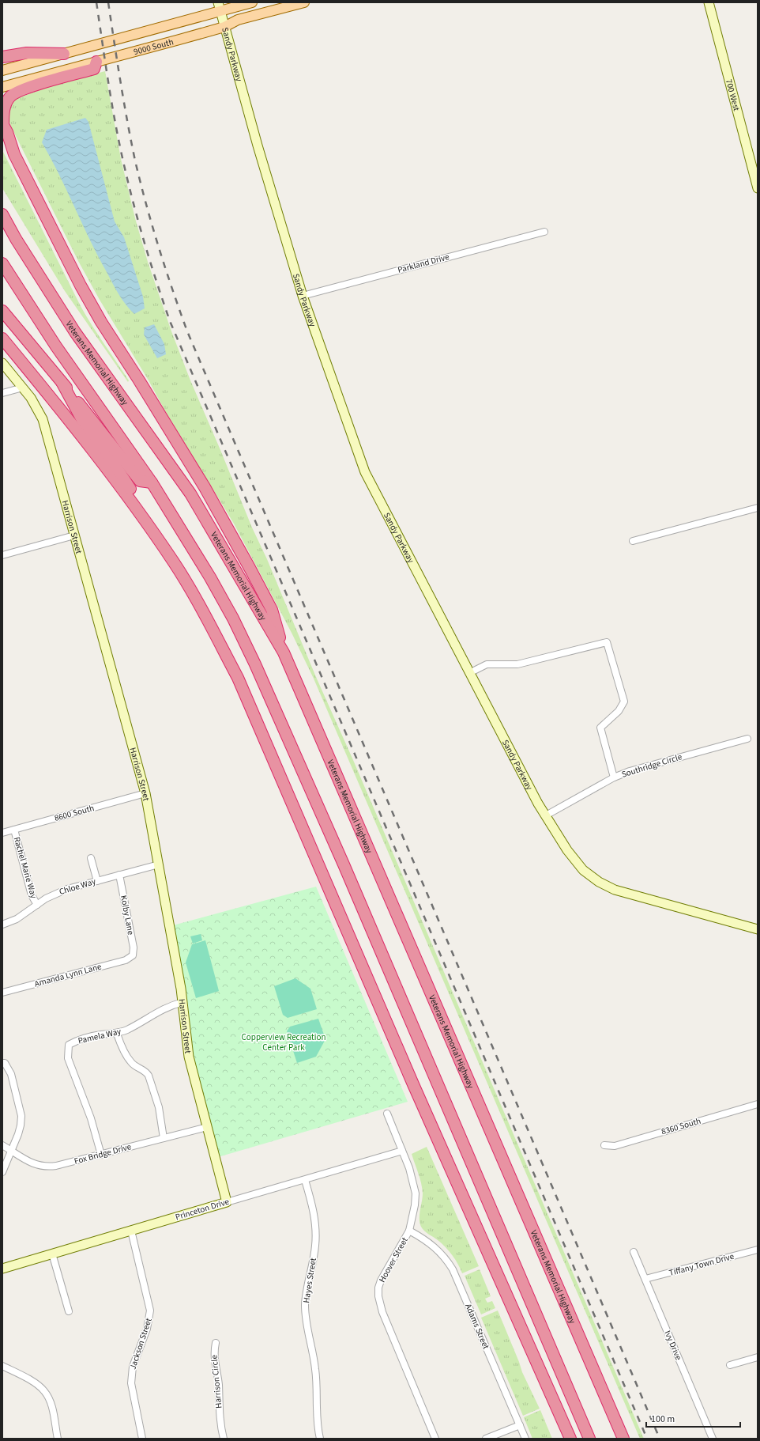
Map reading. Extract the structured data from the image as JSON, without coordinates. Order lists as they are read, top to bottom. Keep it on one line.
{"streets":{"highway":["Veterans Memorial Highway"],"main road":["9000 South"],"street":["Sandy Parkway","700 West","Parkland Drive","Harrison Street","Southridge Circle","8600 South","Rachel Marie Way","Chloe Way","Kolby Lane","Amanda Lynn Lane","Pamela Way","8360 South","Fox Bridge Drive","Princeton Drive","Hoover Street","Tiffany Town Drive","Hayes Street","Adams Street","Jackson Street","Ivy Drive","Harrison Circle"]},"crossings":[["9000 South","Sandy Parkway"],["Sandy Parkway","Parkland Drive"],["Sandy Parkway","Southridge Circle"],["Harrison Street","8600 South"],["Harrison Street","Chloe Way"],["Harrison Street","Pamela Way"],["Harrison Street","Fox Bridge Drive"],["Harrison Street","Princeton Drive"],["8600 South","Rachel Marie Way"],["Rachel Marie Way","Chloe Way"],["Chloe Way","Kolby Lane"],["Kolby Lane","Amanda Lynn Lane"],["Pamela Way","Fox Bridge Drive"],["Princeton Drive","Hoover Street"],["Princeton Drive","Hayes Street"],["Princeton Drive","Jackson Street"],["Hoover Street","Adams Street"],["Tiffany Town Drive","Ivy Drive"]],"parks":["Copperview Recreation Center Park"],"scale_bar":"100 m"}
